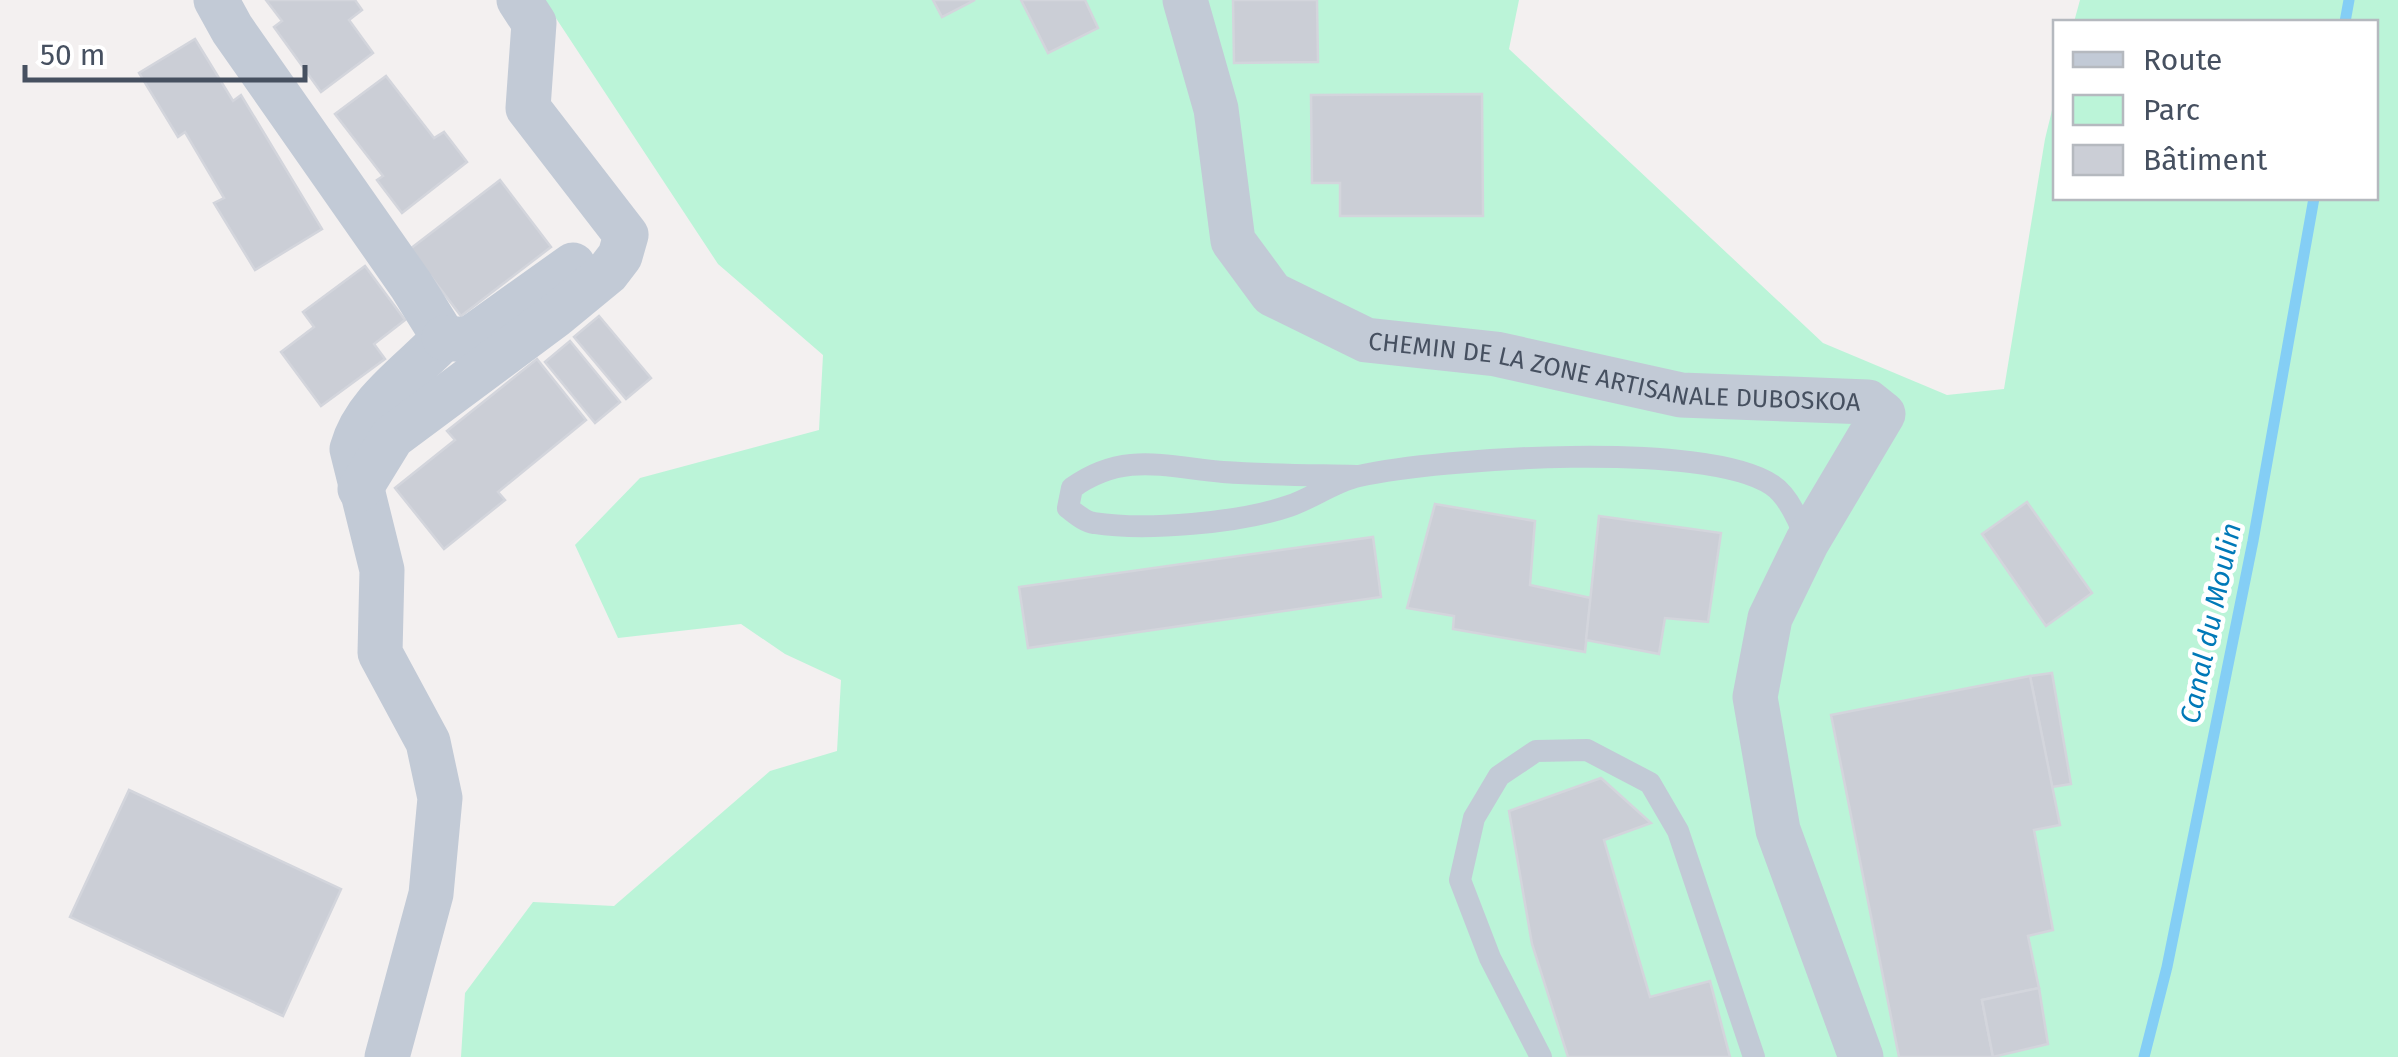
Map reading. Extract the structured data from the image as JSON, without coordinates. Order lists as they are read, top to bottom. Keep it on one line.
{"streets":{"street":["CHEMIN DE LA ZONE ARTISANALE DUBOSKOA"]},"water":["Canal du Moulin"],"legend":["Route","Parc","Bâtiment"],"scale_bar":"50 m"}
